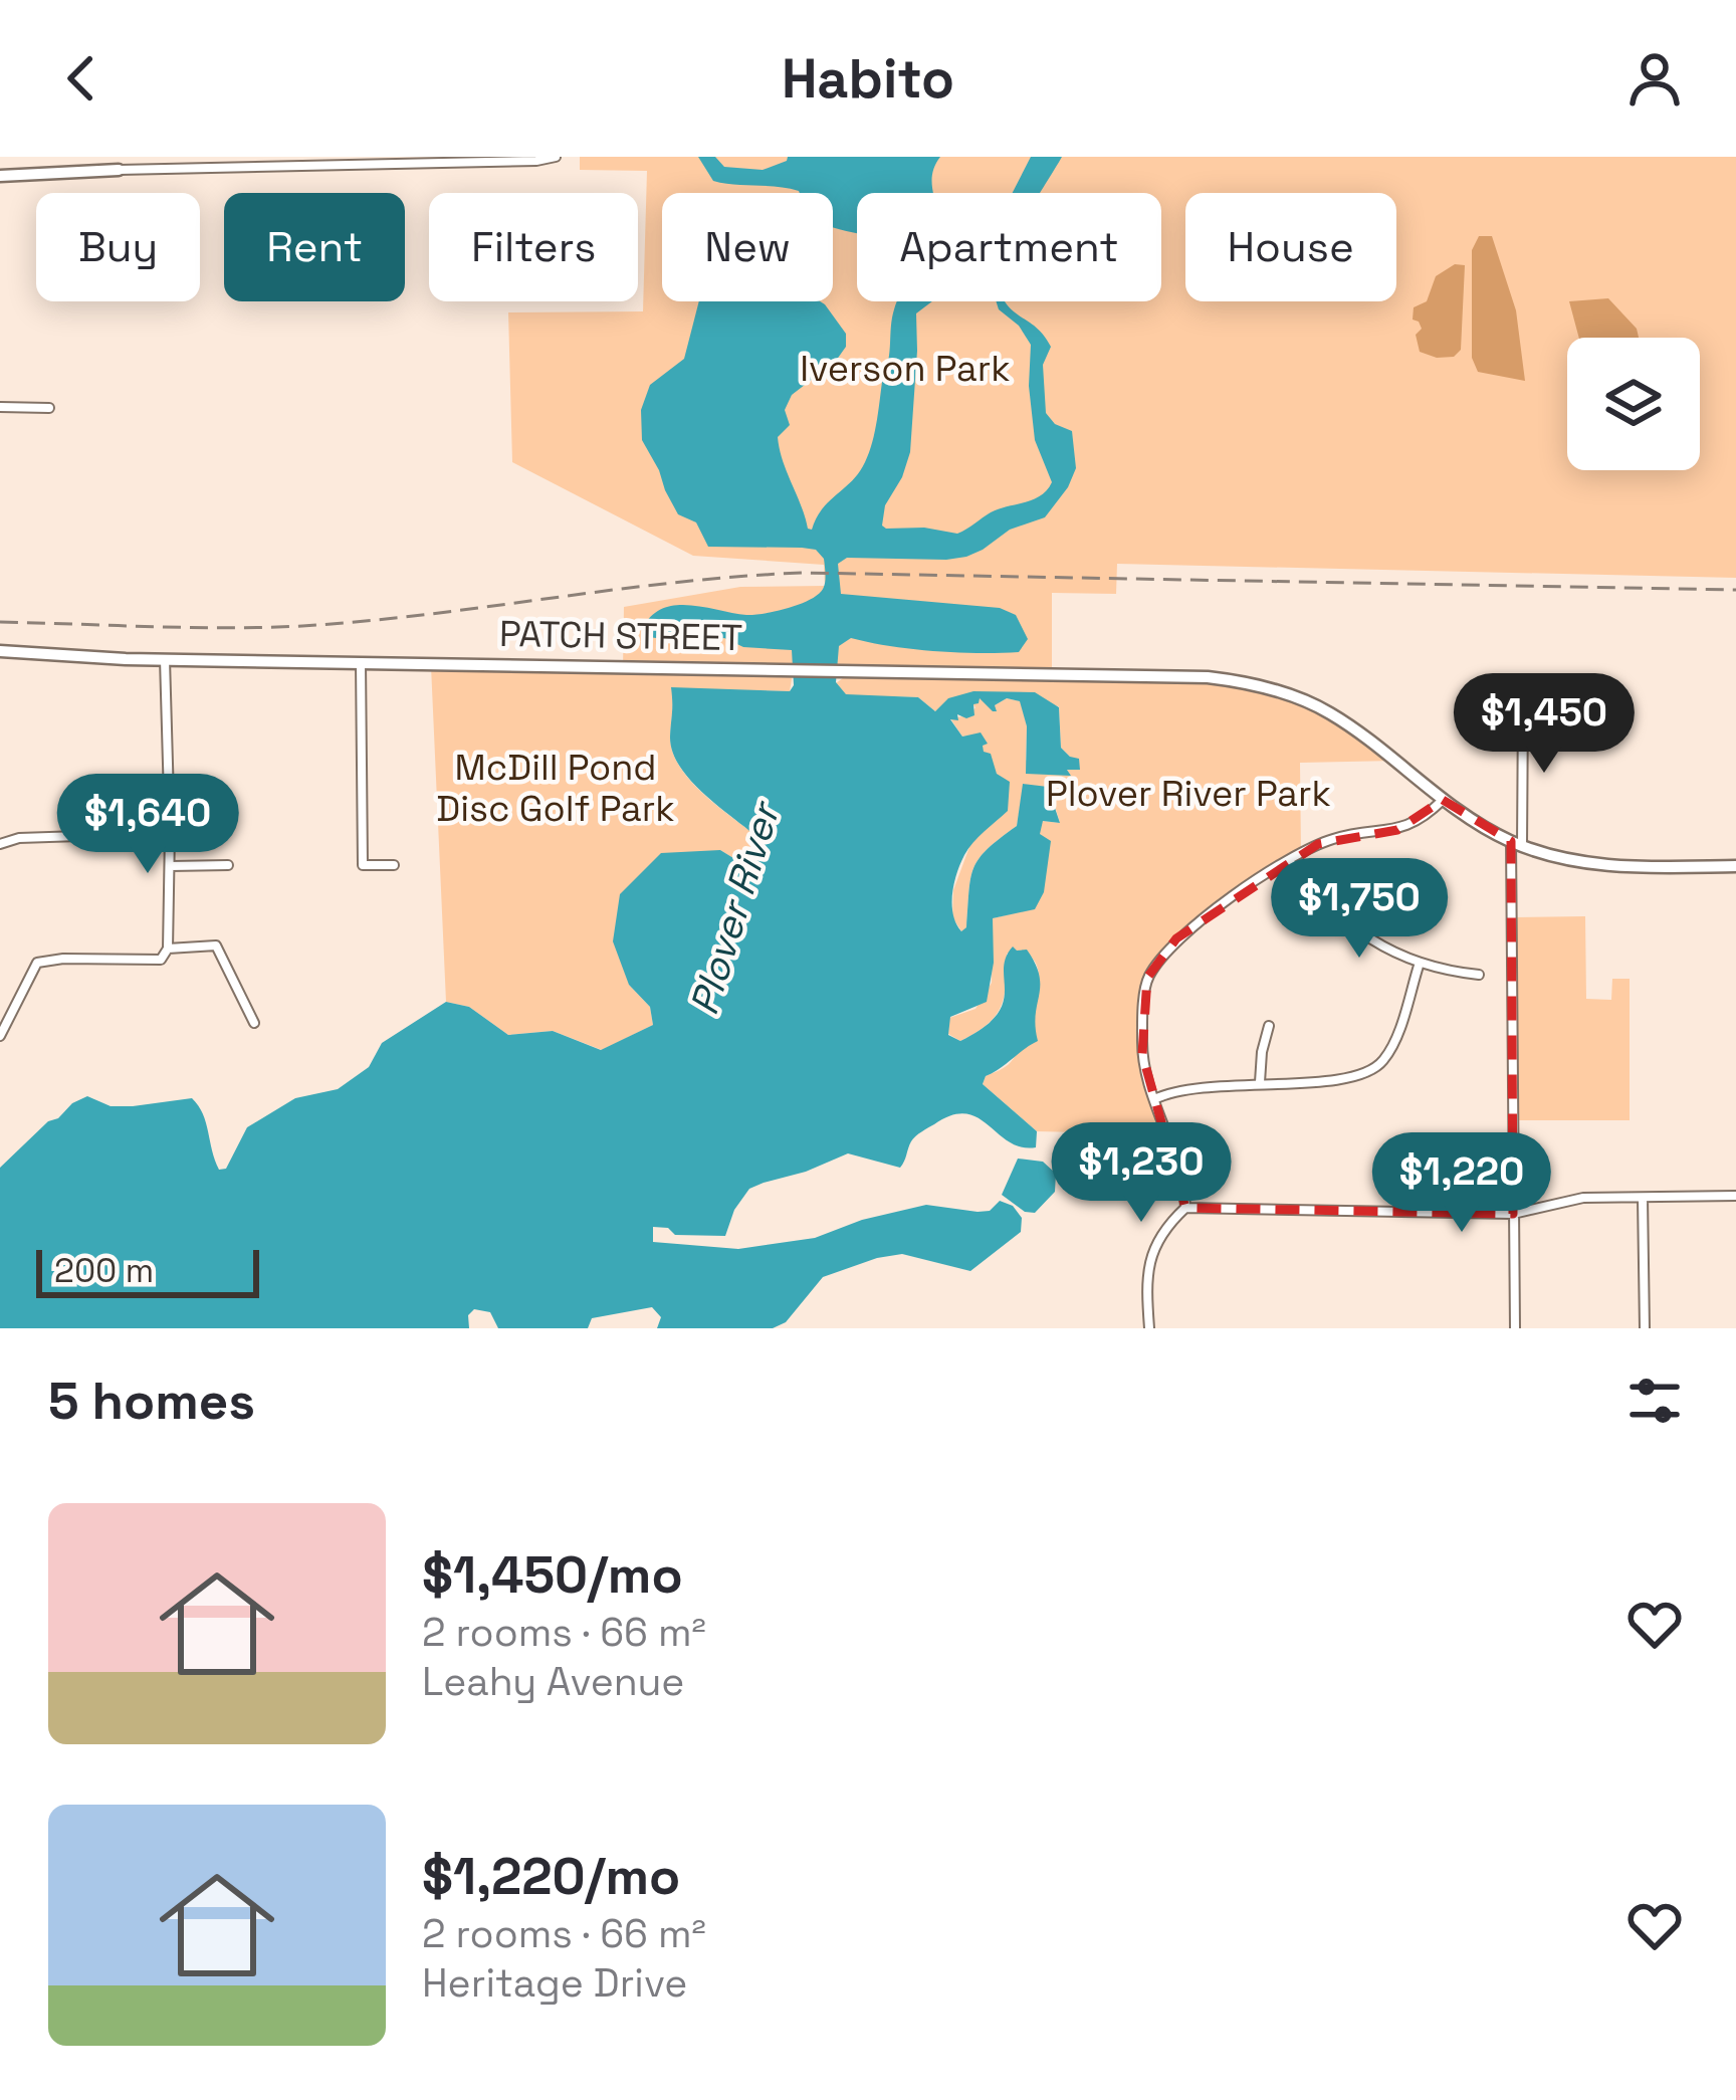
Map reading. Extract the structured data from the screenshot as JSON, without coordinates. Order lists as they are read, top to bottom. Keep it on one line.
{"streets":{"street":["PATCH STREET"]},"water":["Plover River"],"parks":["Iverson Park","McDill Pond Disc Golf Park","Plover River Park"],"scale_bar":"200 m","page":{"header":"Habito","chip":["Buy","Rent","Filters","New","Apartment","House"],"price":["$1,450","$1,640","$1,750","$1,230","$1,220"],"scale":"200 m","heading":"5 homes","list":[{"name":"$1,450/mo","note":"2 rooms · 66 m² · Leahy Avenue"},{"name":"$1,220/mo","note":"2 rooms · 66 m² · Heritage Drive"}]}}
